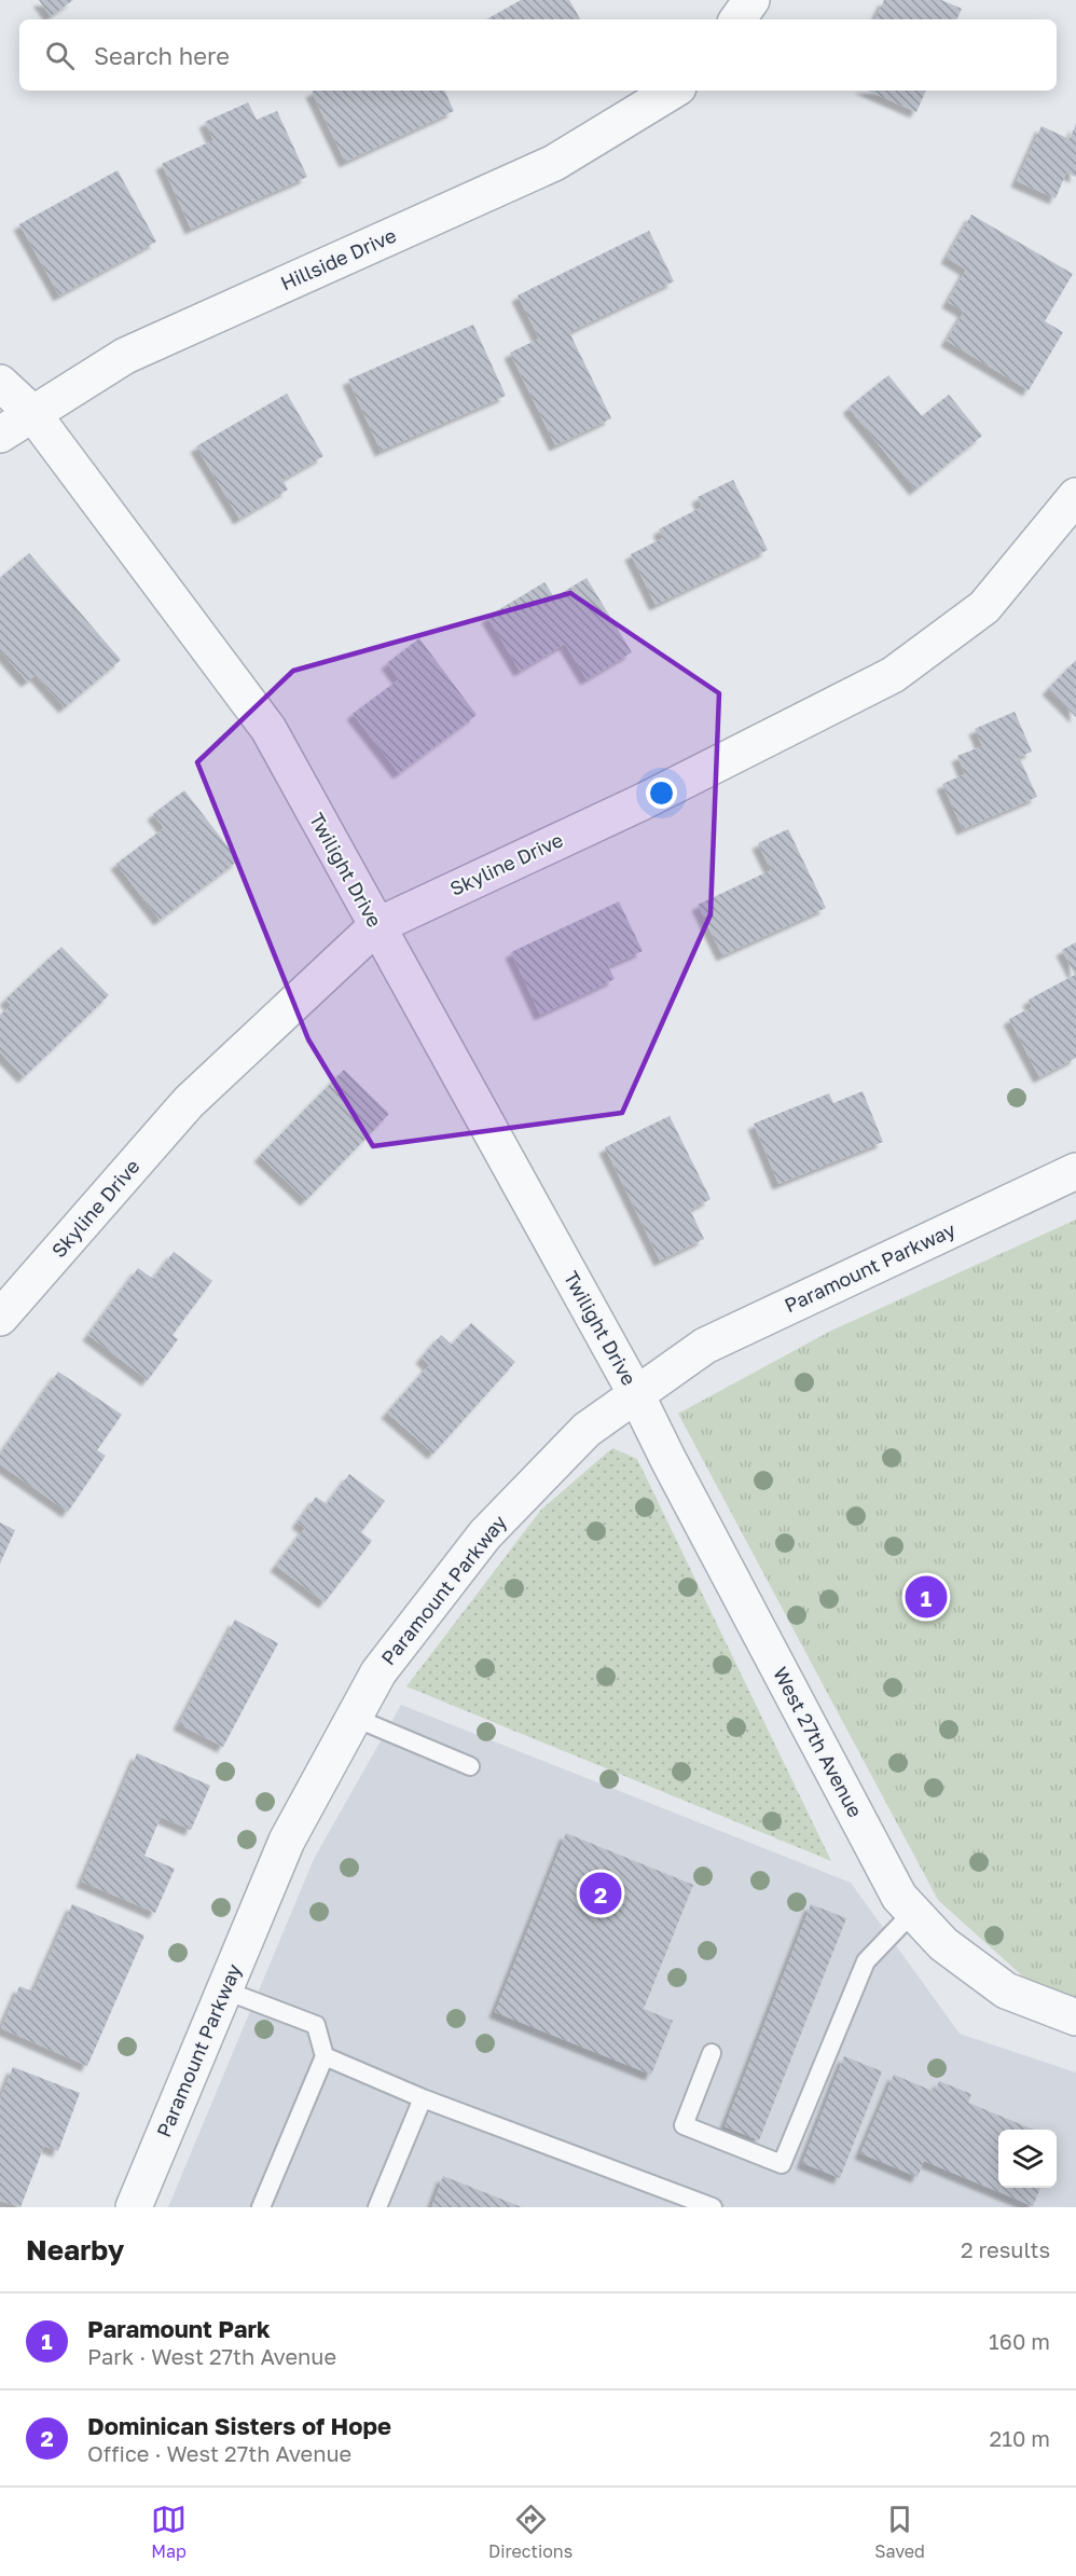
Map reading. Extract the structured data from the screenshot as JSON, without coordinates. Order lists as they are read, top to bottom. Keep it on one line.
{"streets":{"street":["Hillside Drive","Skyline Drive","Twilight Drive","Paramount Parkway","West 27th Avenue"]},"crossings":[["Hillside Drive","Twilight Drive"],["Skyline Drive","Twilight Drive"],["Twilight Drive","Paramount Parkway"],["Twilight Drive","West 27th Avenue"],["Paramount Parkway","West 27th Avenue"]],"page":{"search":"Search here","pins":["1","2"],"heading":["Nearby","2 results"],"list":[{"mark":"1","name":"Paramount Park","note":"Park · West 27th Avenue","value":"160 m"},{"mark":"2","name":"Dominican Sisters of Hope","note":"Office · West 27th Avenue","value":"210 m"}],"nav":["Map","Directions","Saved"]}}
